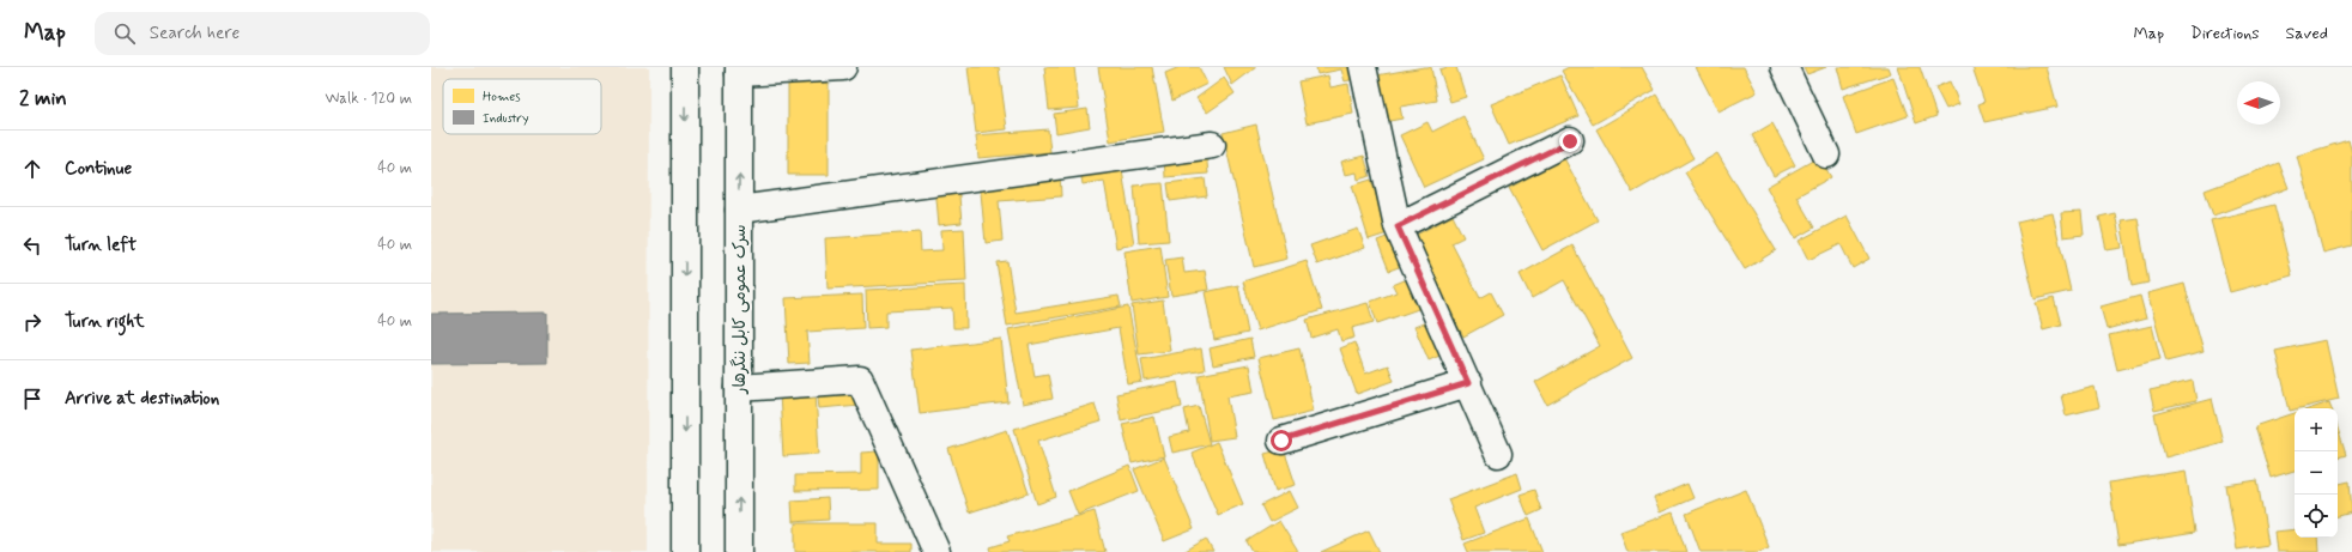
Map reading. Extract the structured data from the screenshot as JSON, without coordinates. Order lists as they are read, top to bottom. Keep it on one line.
{"streets":{"main road":["سرک عمومی کابل ننگرهار"]},"legend":["Homes","Industry"],"north":"left","page":{"header":"Map","search":"Search here","nav":["Map","Directions","Saved"],"heading":["2 min","Walk · 120 m"],"list":[["Continue","40 m"],["Turn left","40 m"],["Turn right","40 m"],"Arrive at destination"],"map_buttons":["+","−"]}}
